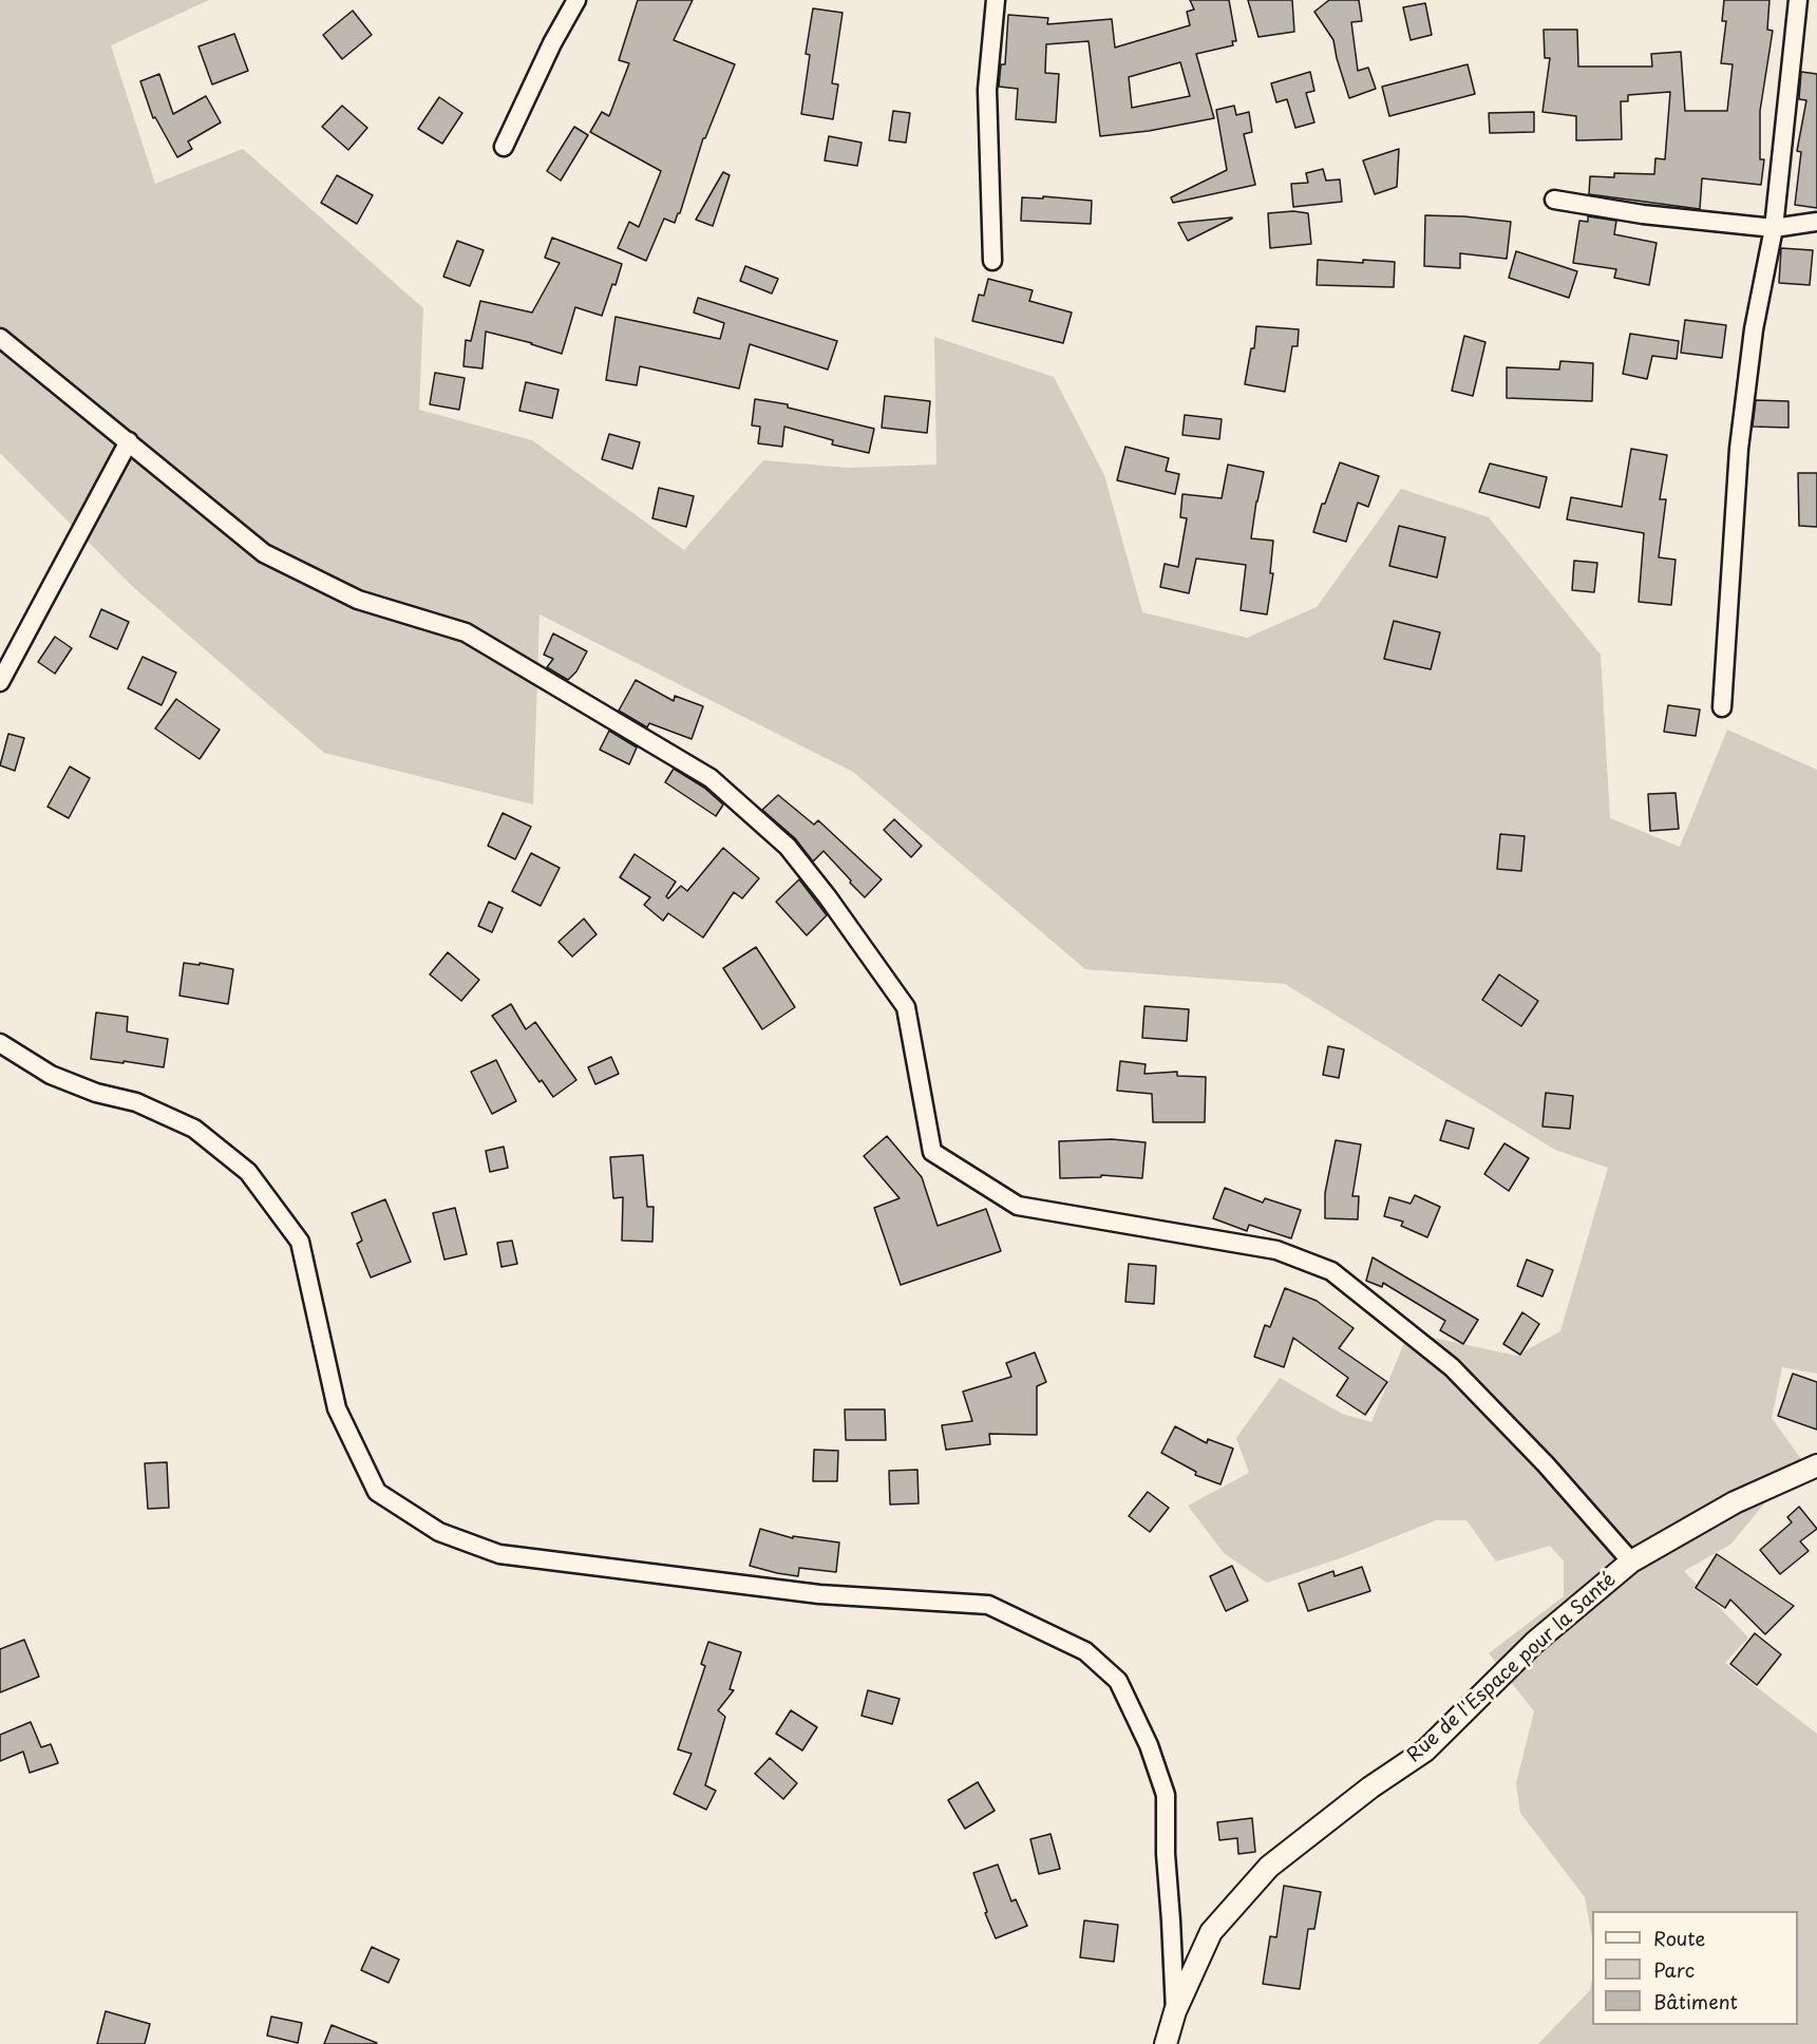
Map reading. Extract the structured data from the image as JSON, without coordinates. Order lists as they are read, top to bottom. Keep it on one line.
{"streets":{"street":["Rue de l'Espace pour la Santé"]},"legend":["Route","Parc","Bâtiment"]}
